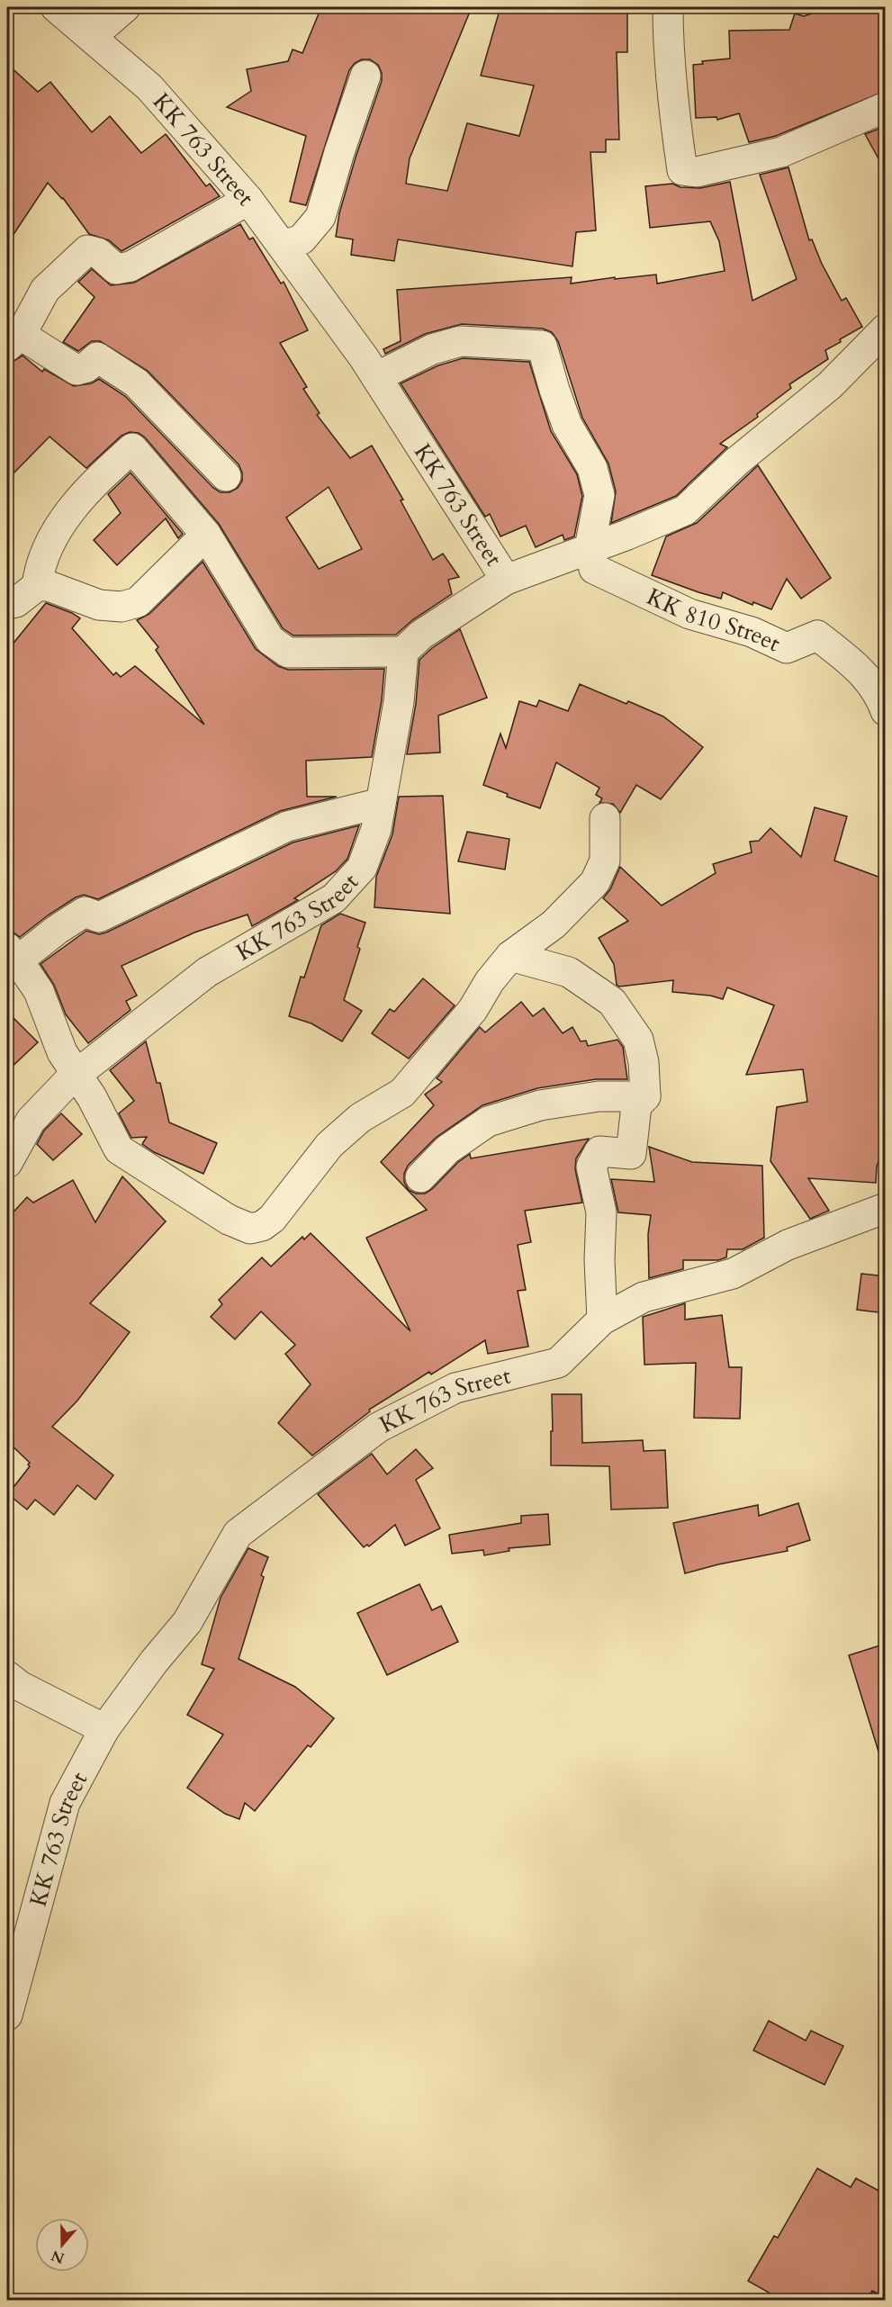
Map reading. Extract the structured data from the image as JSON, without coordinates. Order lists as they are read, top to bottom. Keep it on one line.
{"streets":{"street":["KK 763 Street","KK 810 Street"]},"north":"bottom"}
